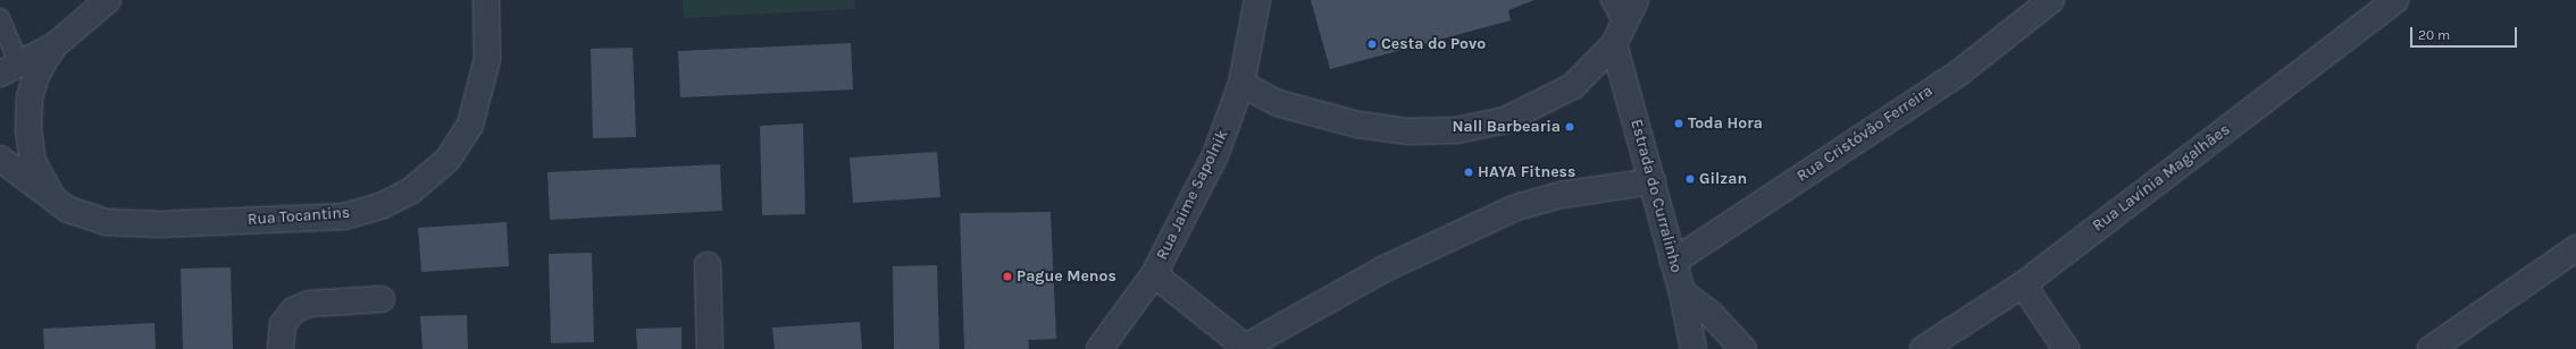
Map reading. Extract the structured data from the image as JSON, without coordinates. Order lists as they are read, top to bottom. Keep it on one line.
{"streets":{"street":["Rua Cristóvão Ferreira","Rua Lavínia Magalhães","Rua Jaime Sapolnik","Estrada do Curralinho","Rua Tocantins"]},"crossings":[["Rua Cristóvão Ferreira","Estrada do Curralinho"]],"places":["Cesta do Povo","Toda Hora","Nall Barbearia","HAYA Fitness","Gilzan","Pague Menos"],"scale_bar":"20 m"}
